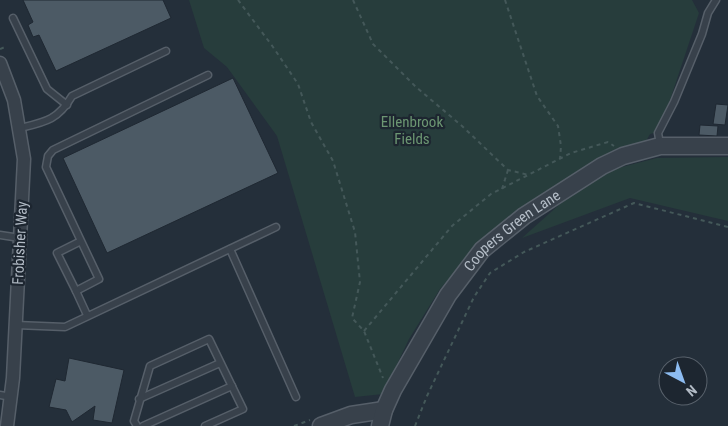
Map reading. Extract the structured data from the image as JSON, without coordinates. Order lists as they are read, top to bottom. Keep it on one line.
{"streets":{"street":["Coopers Green Lane","Frobisher Way"]},"parks":["Ellenbrook Fields"],"north":"bottom right"}
